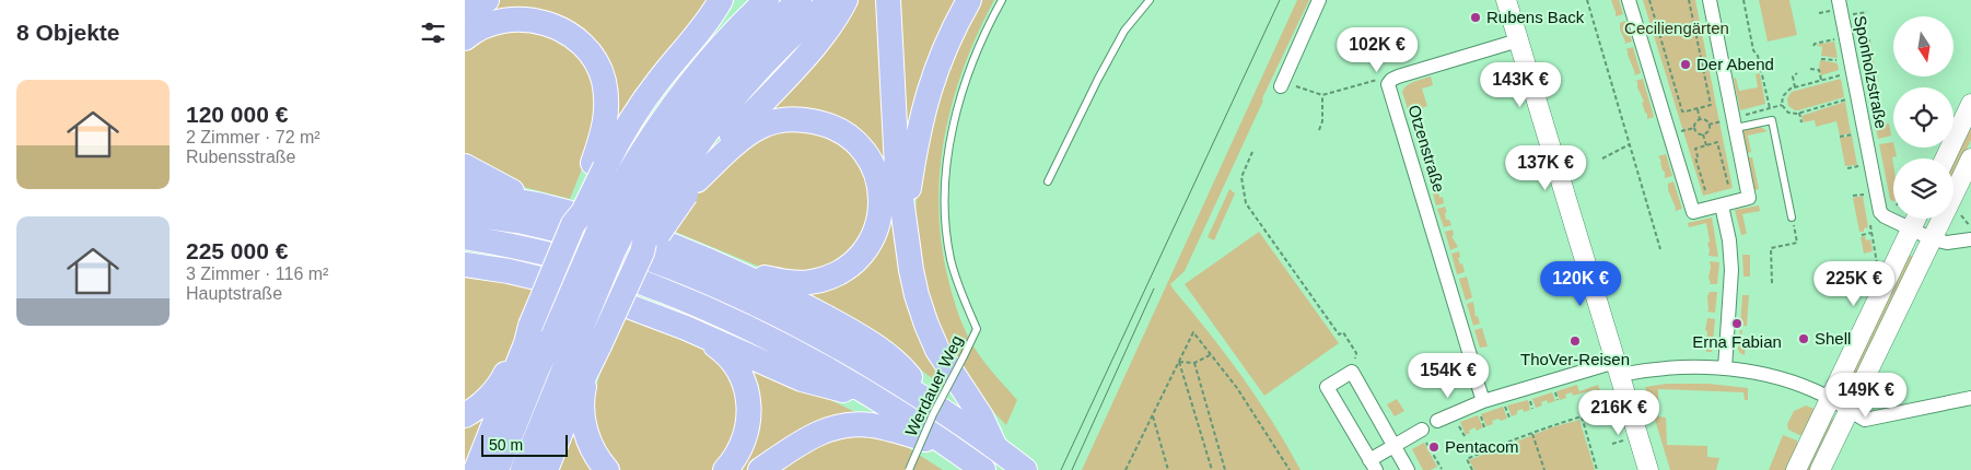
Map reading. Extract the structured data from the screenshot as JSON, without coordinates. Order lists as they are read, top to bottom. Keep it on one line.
{"streets":{"street":["Sponholzstraße","Otzenstraße"],"lane":["Werdauer Weg"]},"parks":["Ceciliengärten"],"places":["Rubens Back","Der Abend","Erna Fabian","Shell","ThoVer-Reisen","Pentacom"],"scale_bar":"50 m","north":"bottom","page":{"heading":"8 Objekte","price":["102K €","143K €","137K €","120K €","225K €","154K €","149K €","216K €"],"list":[{"name":"120 000 €","note":"2 Zimmer · 72 m² · Rubensstraße"},{"name":"225 000 €","note":"3 Zimmer · 116 m² · Hauptstraße"}],"scale":"50 m"}}
